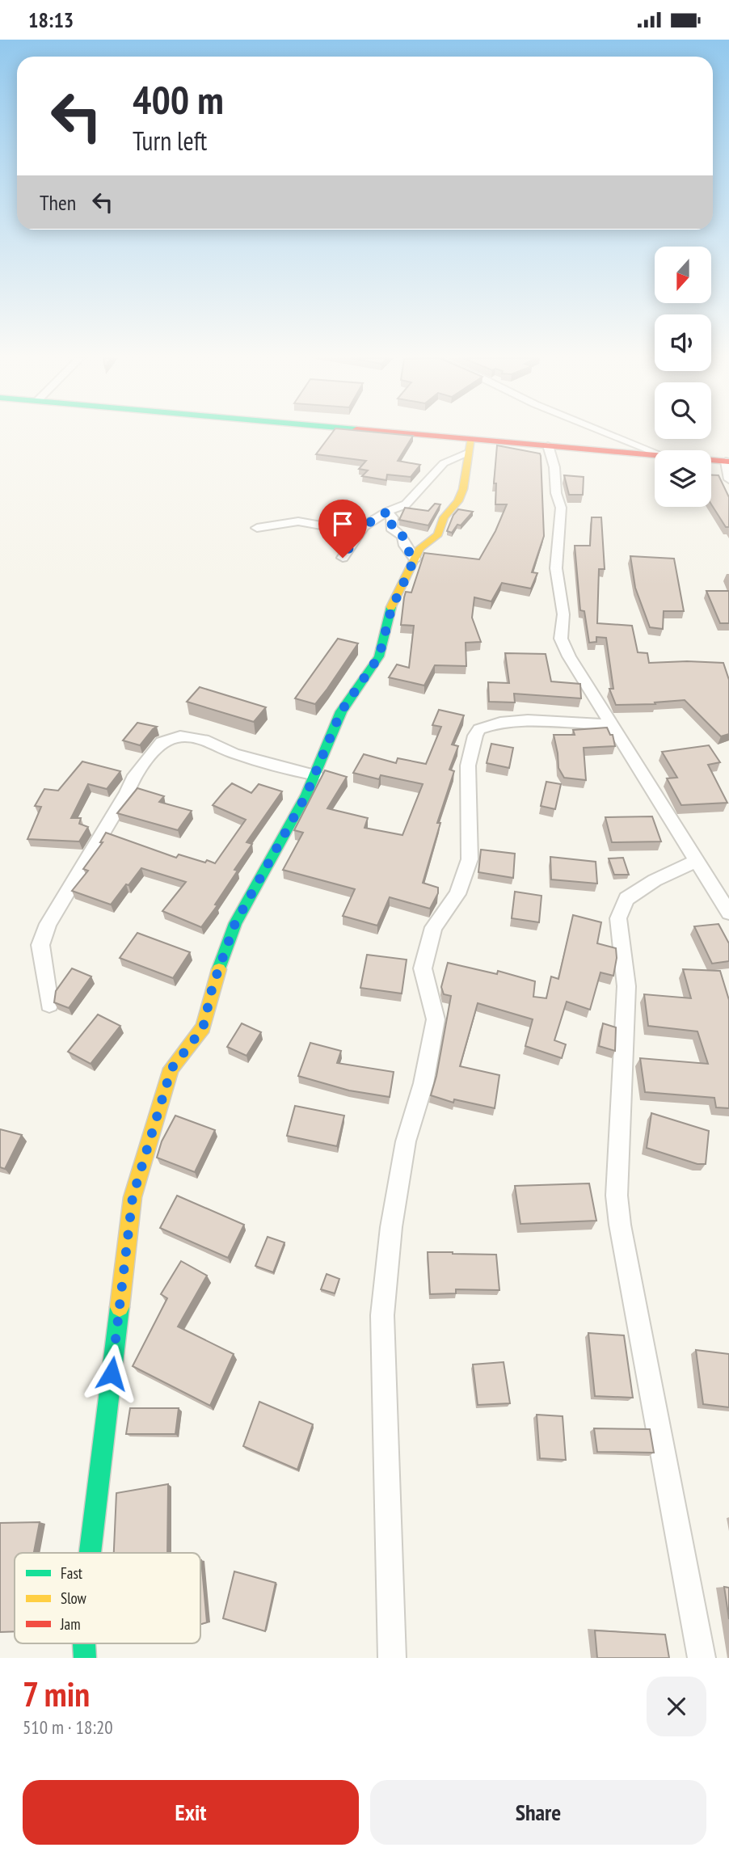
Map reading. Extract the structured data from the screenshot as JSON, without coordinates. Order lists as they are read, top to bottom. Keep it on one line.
{"legend":["Fast","Slow","Jam"],"north":"bottom","page":{"status":"18:13","turn":["400 m","Turn left"],"then":"Then","heading":["7 min","510 m · 18:20"],"buttons":["Exit","Share"]}}
